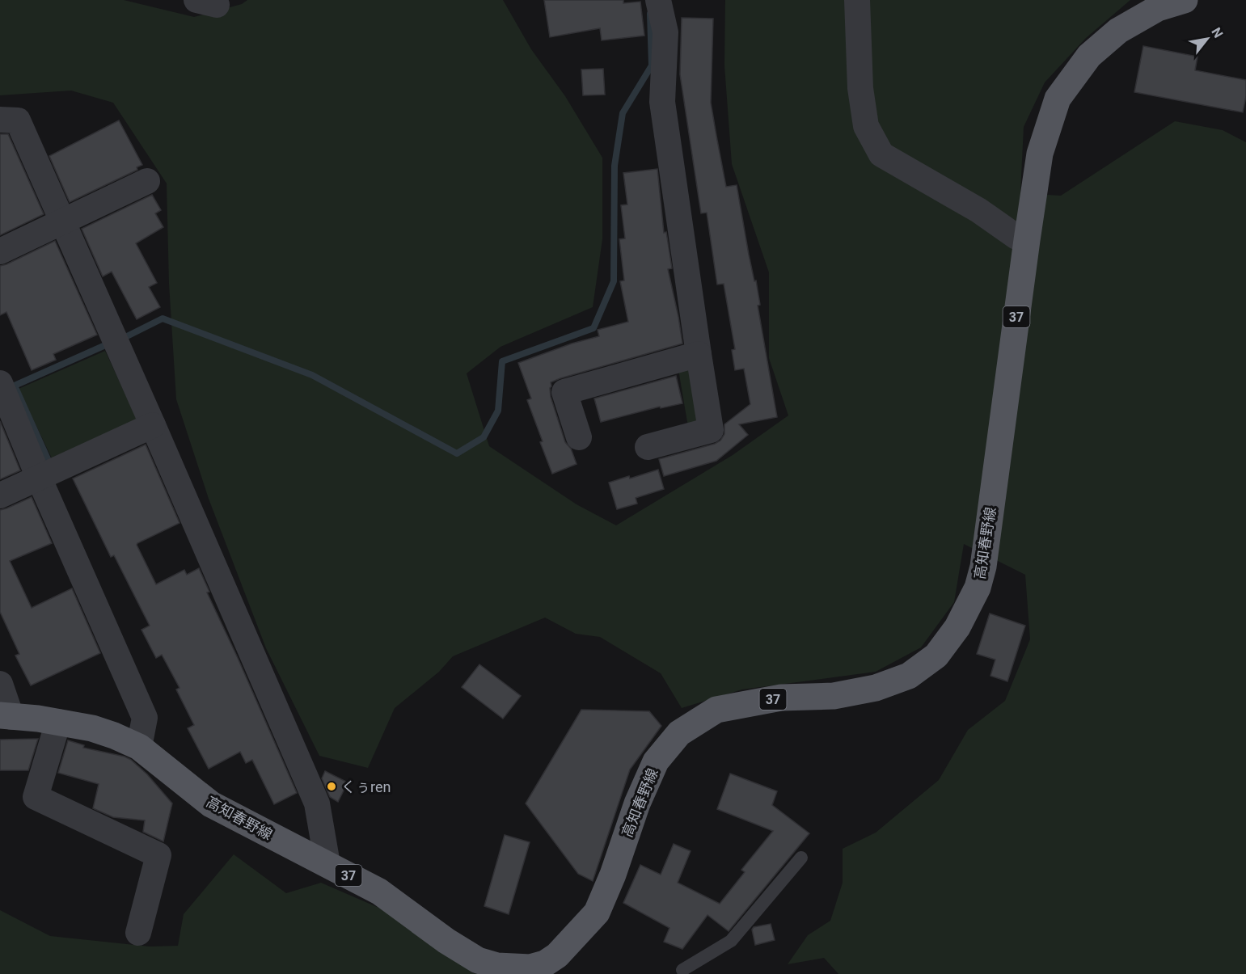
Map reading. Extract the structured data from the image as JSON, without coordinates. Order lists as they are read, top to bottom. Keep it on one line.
{"streets":{"main road":["37","高知春野線"]},"places":["くぅren"],"north":"top right"}
